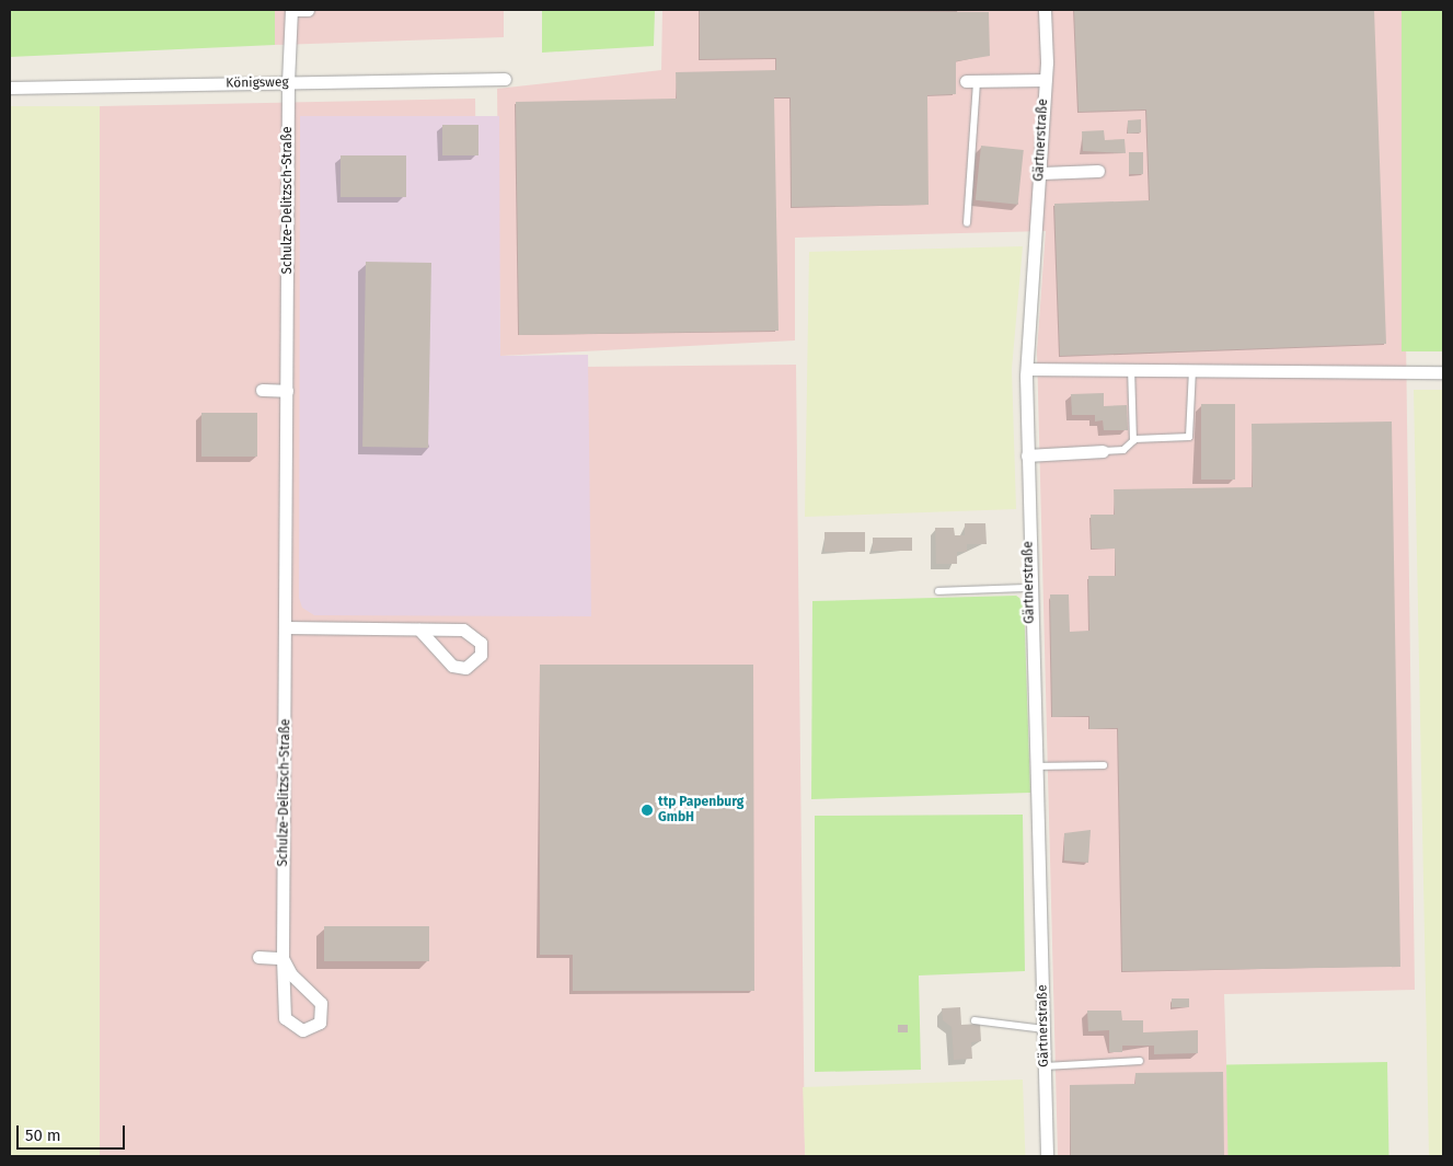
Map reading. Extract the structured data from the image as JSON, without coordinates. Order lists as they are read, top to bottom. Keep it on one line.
{"streets":{"street":["Königsweg","Gärtnerstraße","Schulze-Delitzsch-Straße"]},"crossings":[["Königsweg","Schulze-Delitzsch-Straße"]],"places":["ttp Papenburg GmbH"],"scale_bar":"50 m"}
